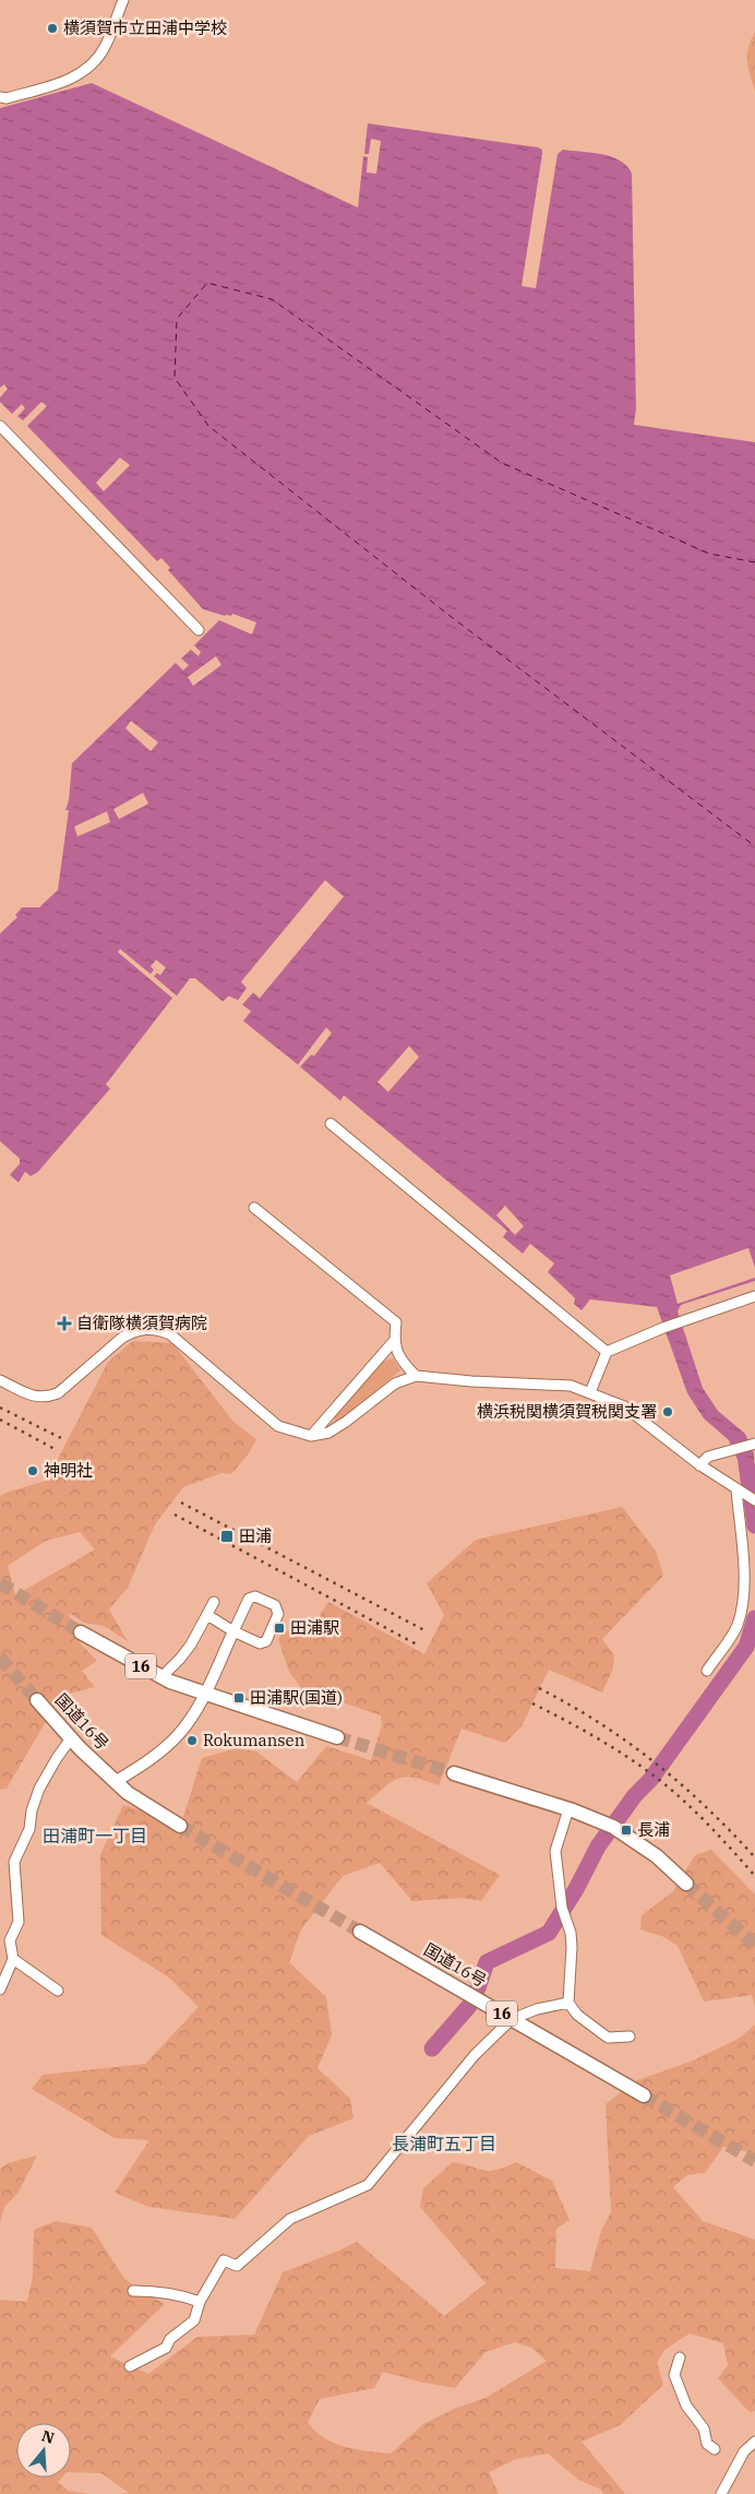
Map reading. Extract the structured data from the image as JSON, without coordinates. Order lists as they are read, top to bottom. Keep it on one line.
{"streets":{"highway":["16","国道16号"]},"districts":["田浦町一丁目","長浦町五丁目"],"places":{"other":["横須賀市立田浦中学校","横浜税関横須賀税関支署","神明社","Rokumansen"],"health":["自衛隊横須賀病院"],"transit":["田浦","田浦駅","田浦駅(国道)","長浦"]},"north":"top"}
